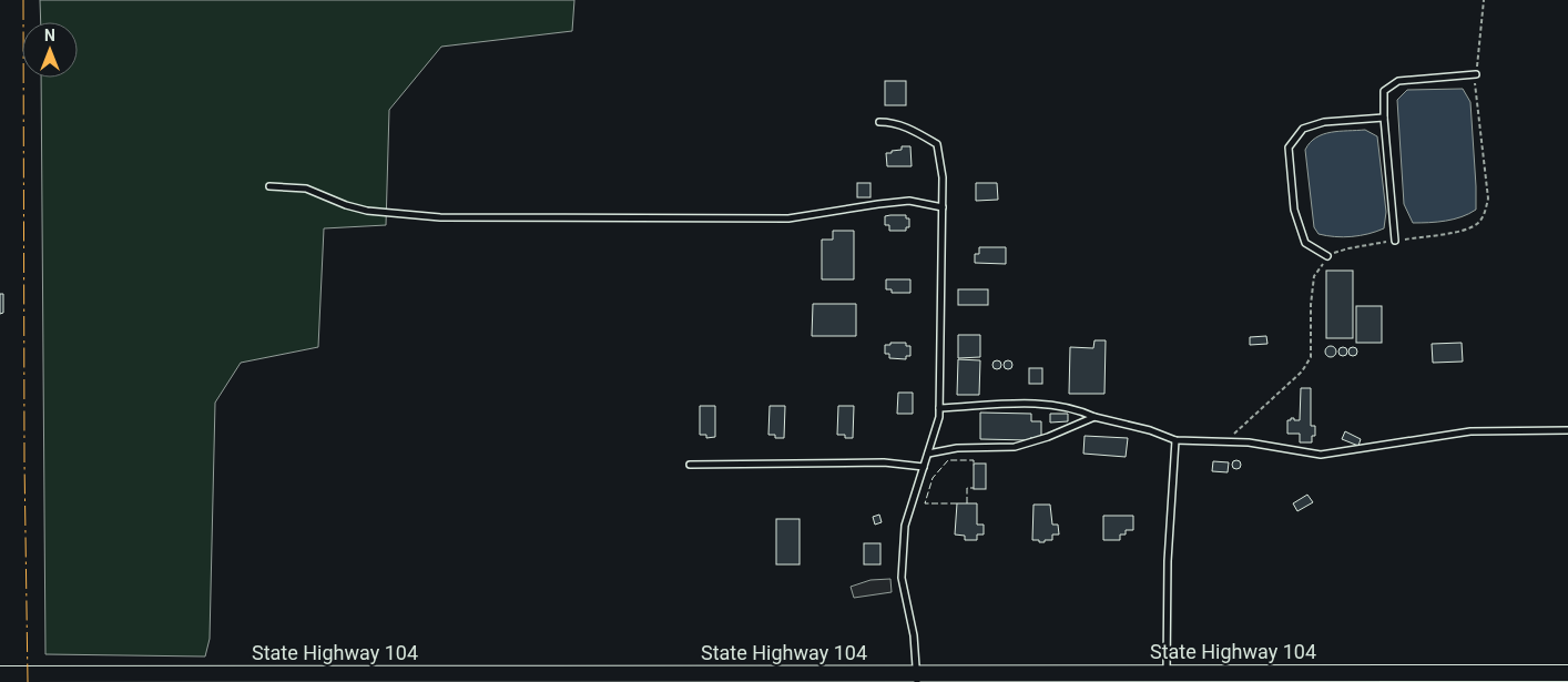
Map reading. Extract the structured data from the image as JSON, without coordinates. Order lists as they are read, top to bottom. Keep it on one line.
{"streets":{"main road":["State Highway 104"]},"north":"top"}
